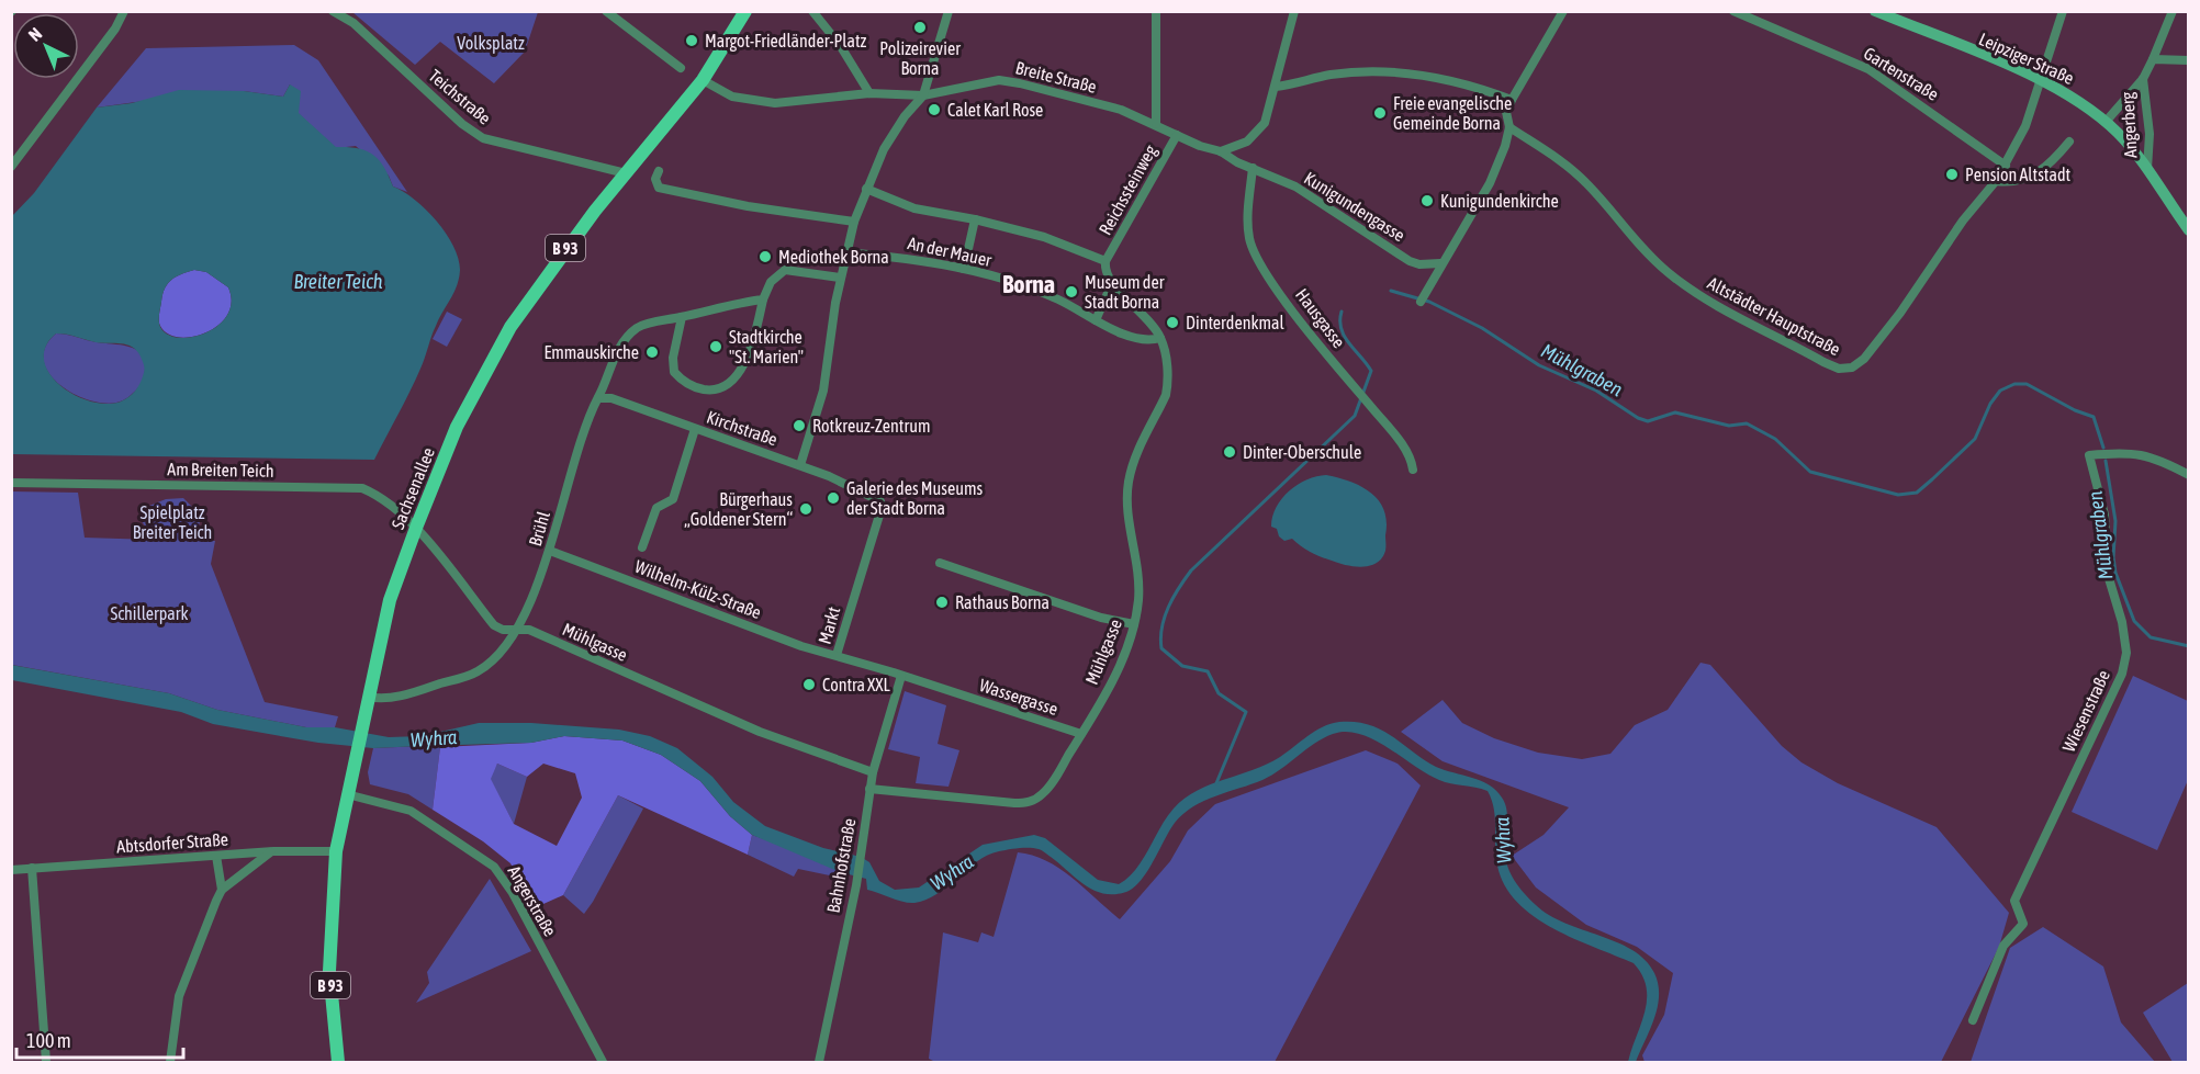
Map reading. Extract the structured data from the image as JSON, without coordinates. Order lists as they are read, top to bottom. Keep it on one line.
{"streets":{"main road":["B 93","Sachsenallee"],"street":["Leipziger Straße","Gartenstraße","Breite Straße","Teichstraße","Angerberg","Reichssteinweg","Kunigundengasse","An der Mauer","Altstädter Hauptstraße","Hausgasse","Kirchstraße","Am Breiten Teich","Brühl","Wilhelm-Külz-Straße","Markt","Mühlgasse","Wassergasse","Wiesenstraße","Abtsdorfer Straße","Bahnhofstraße","Angerstraße"]},"crossings":[["Leipziger Straße","Angerberg"],["Leipziger Straße","Altstädter Hauptstraße"],["Gartenstraße","Altstädter Hauptstraße"],["Breite Straße","Reichssteinweg"],["Breite Straße","Kunigundengasse"],["Breite Straße","Sachsenallee"],["Teichstraße","Sachsenallee"],["Kunigundengasse","Hausgasse"],["An der Mauer","Mühlgasse"],["Kirchstraße","Brühl"],["Kirchstraße","Markt"],["Am Breiten Teich","Sachsenallee"],["Am Breiten Teich","Mühlgasse"],["Sachsenallee","Brühl"],["Sachsenallee","Mühlgasse"],["Sachsenallee","Abtsdorfer Straße"],["Sachsenallee","Angerstraße"],["Brühl","Wilhelm-Külz-Straße"],["Brühl","Mühlgasse"],["Wilhelm-Külz-Straße","Markt"],["Markt","Wassergasse"],["Markt","Bahnhofstraße"],["Mühlgasse","Wassergasse"],["Mühlgasse","Bahnhofstraße"]],"districts":["Borna"],"water":["Breiter Teich","Mühlgraben","Wyhra"],"parks":["Volksplatz","Spielplatz Breiter Teich","Schillerpark"],"places":["Polizeirevier Borna","Margot-Friedländer-Platz","Calet Karl Rose","Freie evangelische Gemeinde Borna","Pension Altstadt","Kunigundenkirche","Mediothek Borna","Museum der Stadt Borna","Dinterdenkmal","Stadtkirche \"St. Marien\"","Emmauskirche","Rotkreuz-Zentrum","Dinter-Oberschule","Galerie des Museums der Stadt Borna","Bürgerhaus „Goldener Stern“","Rathaus Borna","Contra XXL"],"scale_bar":"100 m","north":"top left"}
